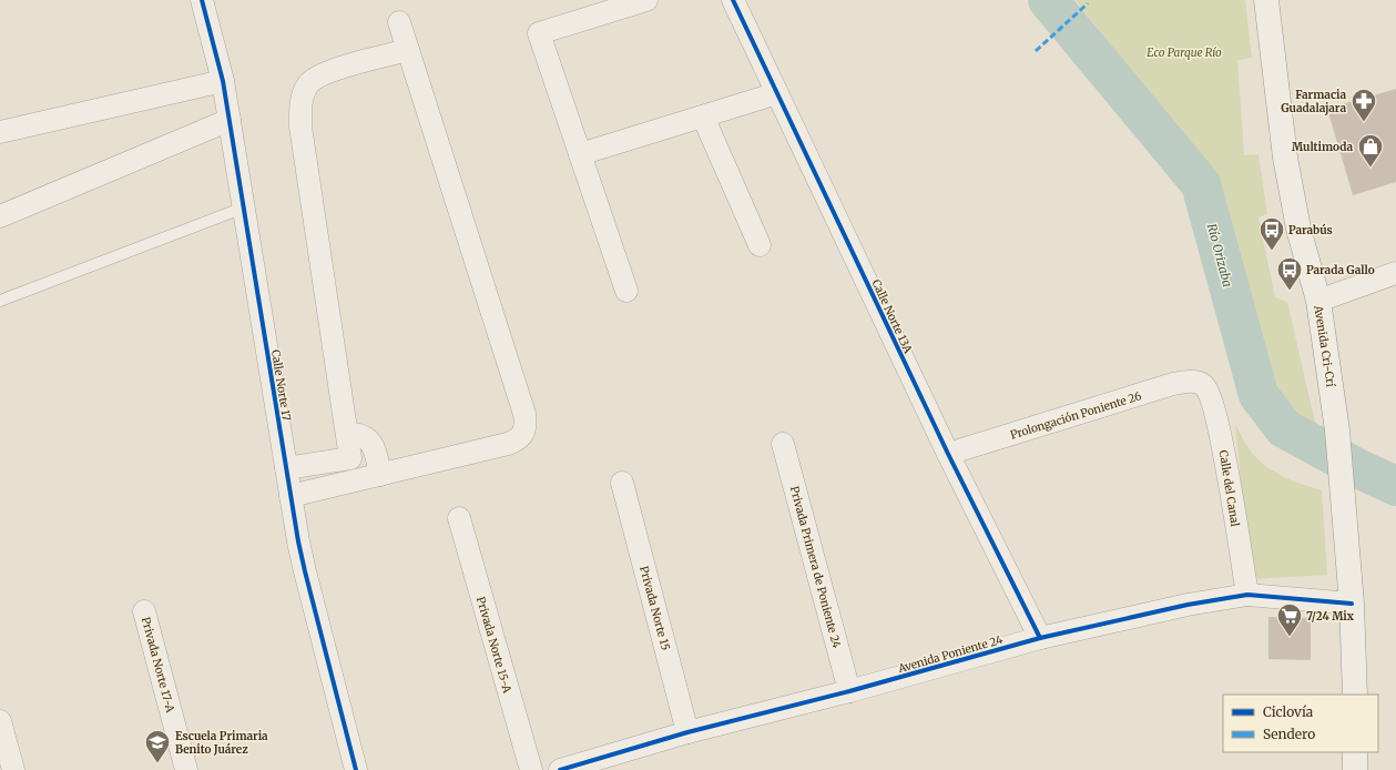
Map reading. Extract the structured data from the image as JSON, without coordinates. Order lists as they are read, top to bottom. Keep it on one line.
{"streets":{"main road":["Avenida Cri-Crí"],"street":["Calle Norte 13A","Calle Norte 17","Prolongación Poniente 26","Calle del Canal","Privada Primera de Poniente 24","Privada Norte 15","Privada Norte 15-A","Avenida Poniente 24","Privada Norte 17-A"]},"crossings":[["Calle Norte 13A","Prolongación Poniente 26"],["Calle Norte 13A","Avenida Poniente 24"],["Avenida Cri-Crí","Avenida Poniente 24"],["Prolongación Poniente 26","Calle del Canal"],["Calle del Canal","Avenida Poniente 24"],["Privada Primera de Poniente 24","Avenida Poniente 24"],["Privada Norte 15","Avenida Poniente 24"]],"water":["Río Orizaba"],"parks":["Eco Parque Río"],"places":{"pharmacy":["Farmacia Guadalajara"],"shop":["Multimoda"],"bus stop":["Parabús","Parada Gallo"],"supermarket":["7/24 Mix"],"school or university":["Escuela Primaria Benito Juárez"]},"legend":["Ciclovía","Sendero"]}
